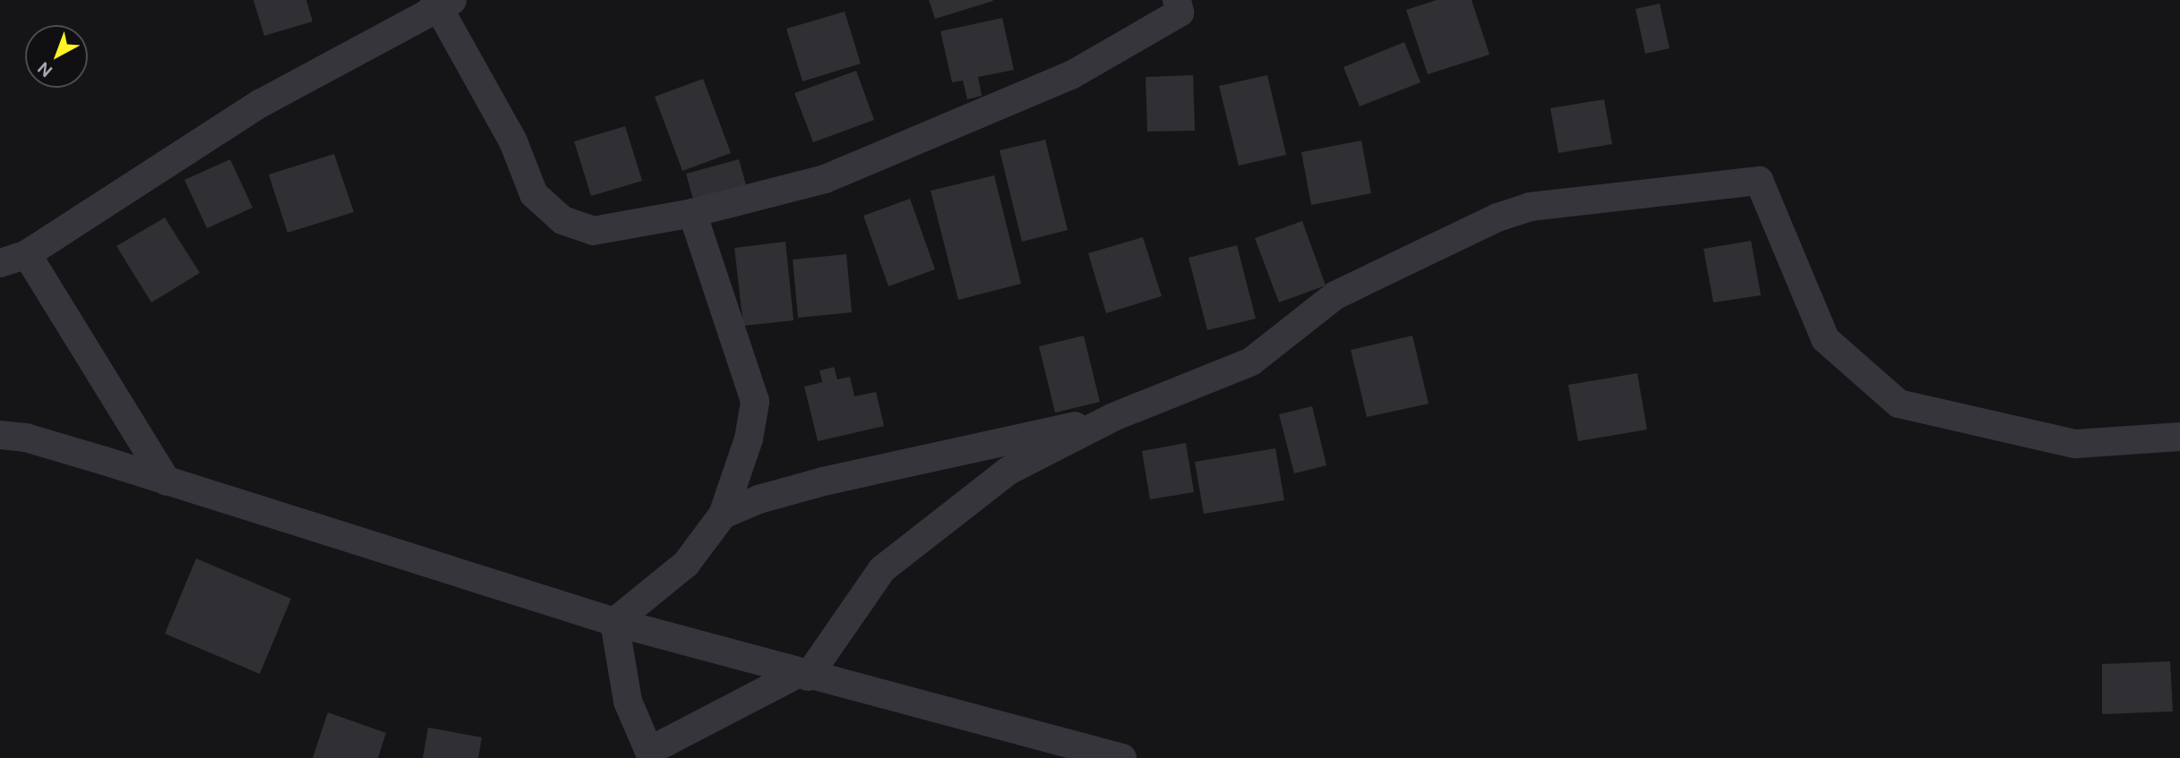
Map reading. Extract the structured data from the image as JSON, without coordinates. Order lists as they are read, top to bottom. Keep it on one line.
{"north":"bottom left"}
